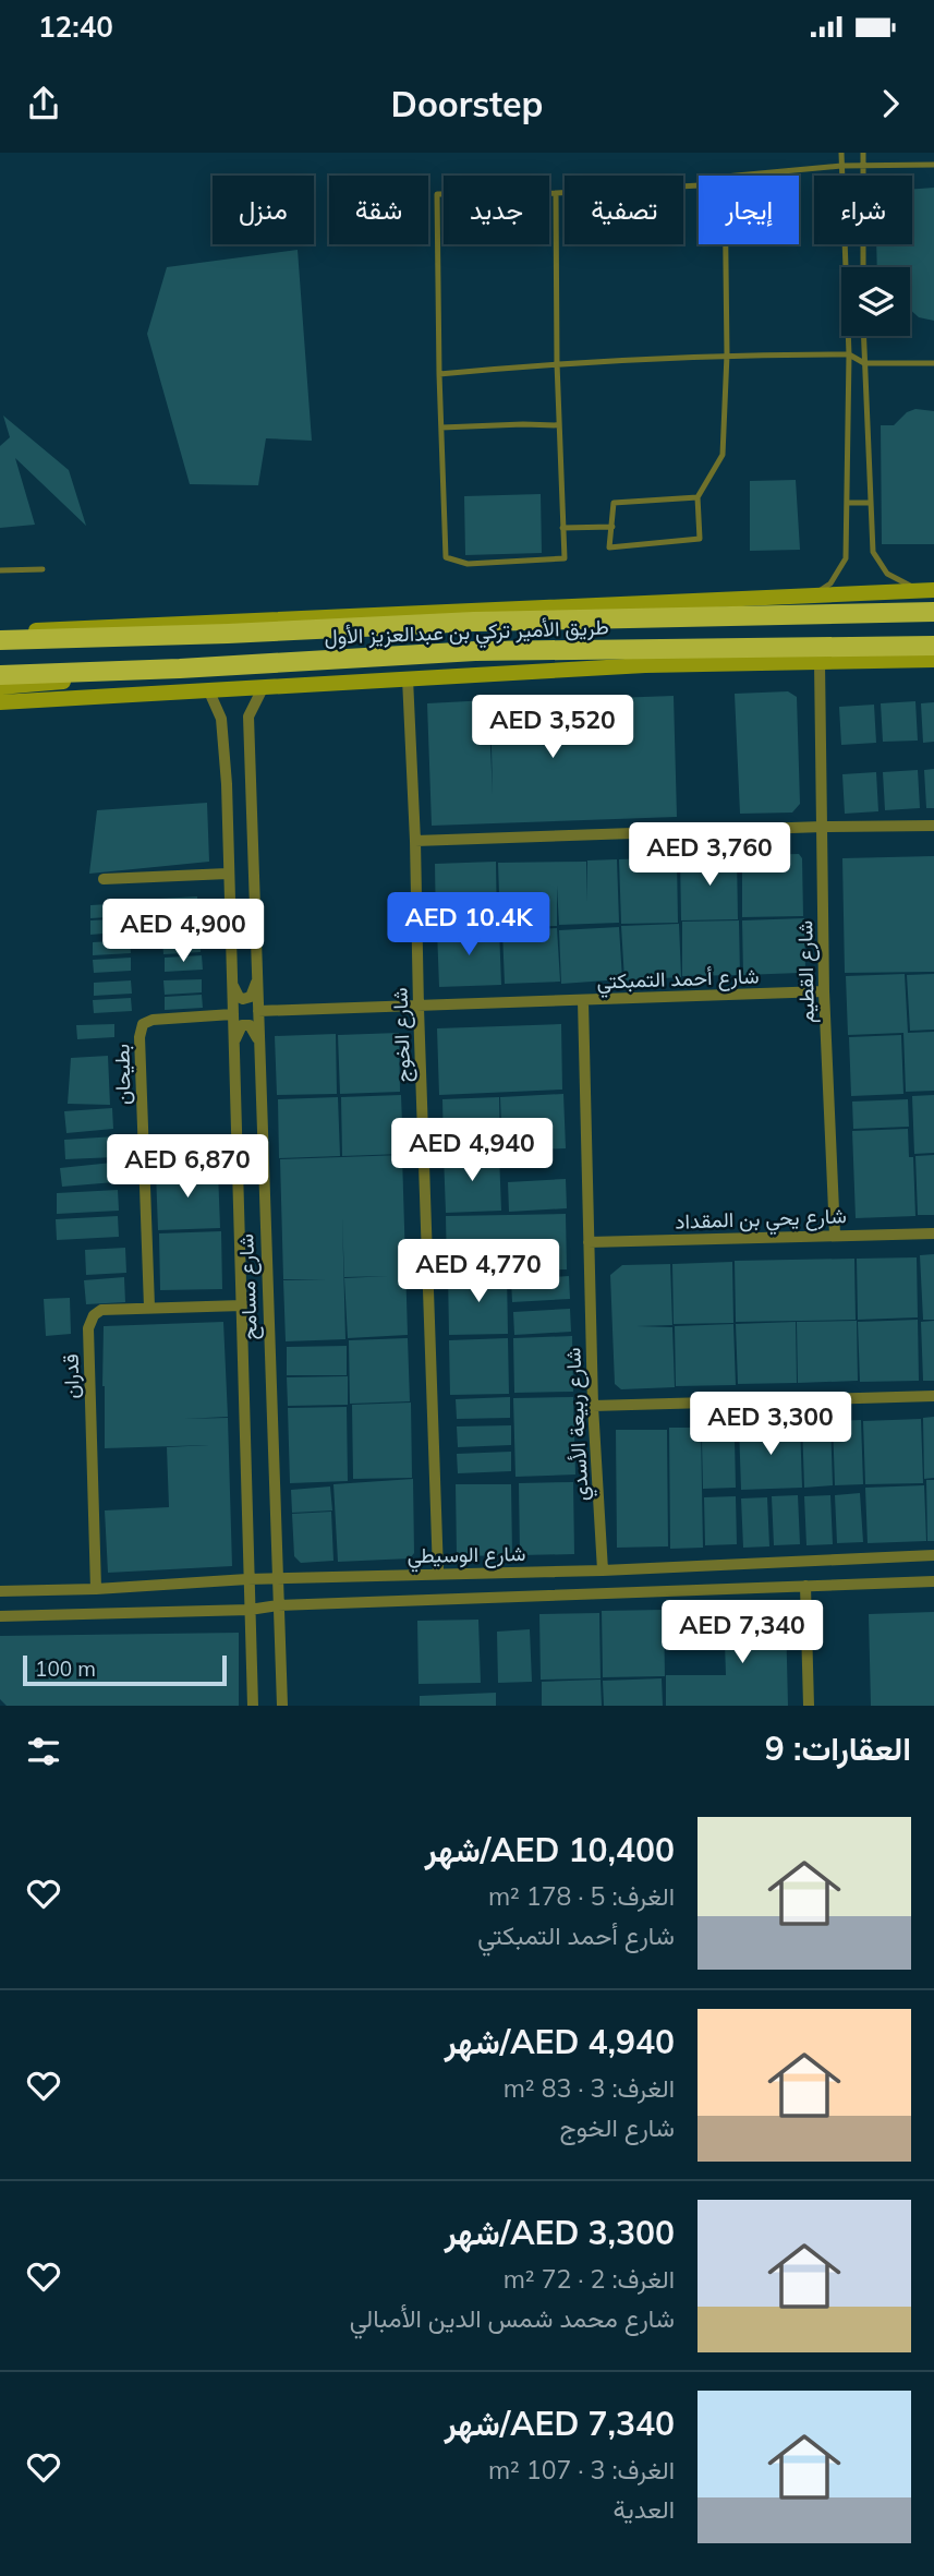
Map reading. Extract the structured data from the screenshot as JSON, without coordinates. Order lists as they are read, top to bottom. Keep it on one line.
{"streets":{"main road":["طريق الأمير تركي بن عبدالعزيز الأول"],"street":["شارع القطيم","شارع أحمد التمبكتي","شارع الخوج","بطيحان","شارع يحي بن المقداد","شارع مسامح","قدران","شارع ربيعة الأسدي","شارع الوسيطي"]},"crossings":[["شارع القطيم","شارع أحمد التمبكتي"],["شارع القطيم","شارع يحي بن المقداد"],["شارع أحمد التمبكتي","شارع الخوج"],["شارع أحمد التمبكتي","شارع مسامح"],["شارع أحمد التمبكتي","شارع ربيعة الأسدي"],["شارع الخوج","شارع الوسيطي"],["بطيحان","شارع مسامح"],["بطيحان","قدران"],["شارع يحي بن المقداد","شارع ربيعة الأسدي"],["شارع مسامح","قدران"],["شارع مسامح","شارع الوسيطي"],["قدران","شارع الوسيطي"],["شارع ربيعة الأسدي","شارع الوسيطي"]],"scale_bar":"100 m","page":{"status":"12:40","header":"Doorstep","chip":["شراء","إيجار","تصفية","جديد","شقة","منزل"],"price":["AED 3,520","AED 3,760","AED 10.4K","AED 4,900","AED 4,940","AED 6,870","AED 4,770","AED 3,300","AED 7,340"],"scale":"100 m","heading":"العقارات: 9","list":[{"name":"AED 10,400/شهر","note":"الغرف: 5 · 178 m² · شارع أحمد التمبكتي"},{"name":"AED 4,940/شهر","note":"الغرف: 3 · 83 m² · شارع الخوج"},{"name":"AED 3,300/شهر","note":"الغرف: 2 · 72 m² · شارع محمد شمس الدين الأمبالي"},{"name":"AED 7,340/شهر","note":"الغرف: 3 · 107 m² · العدية"}]}}
